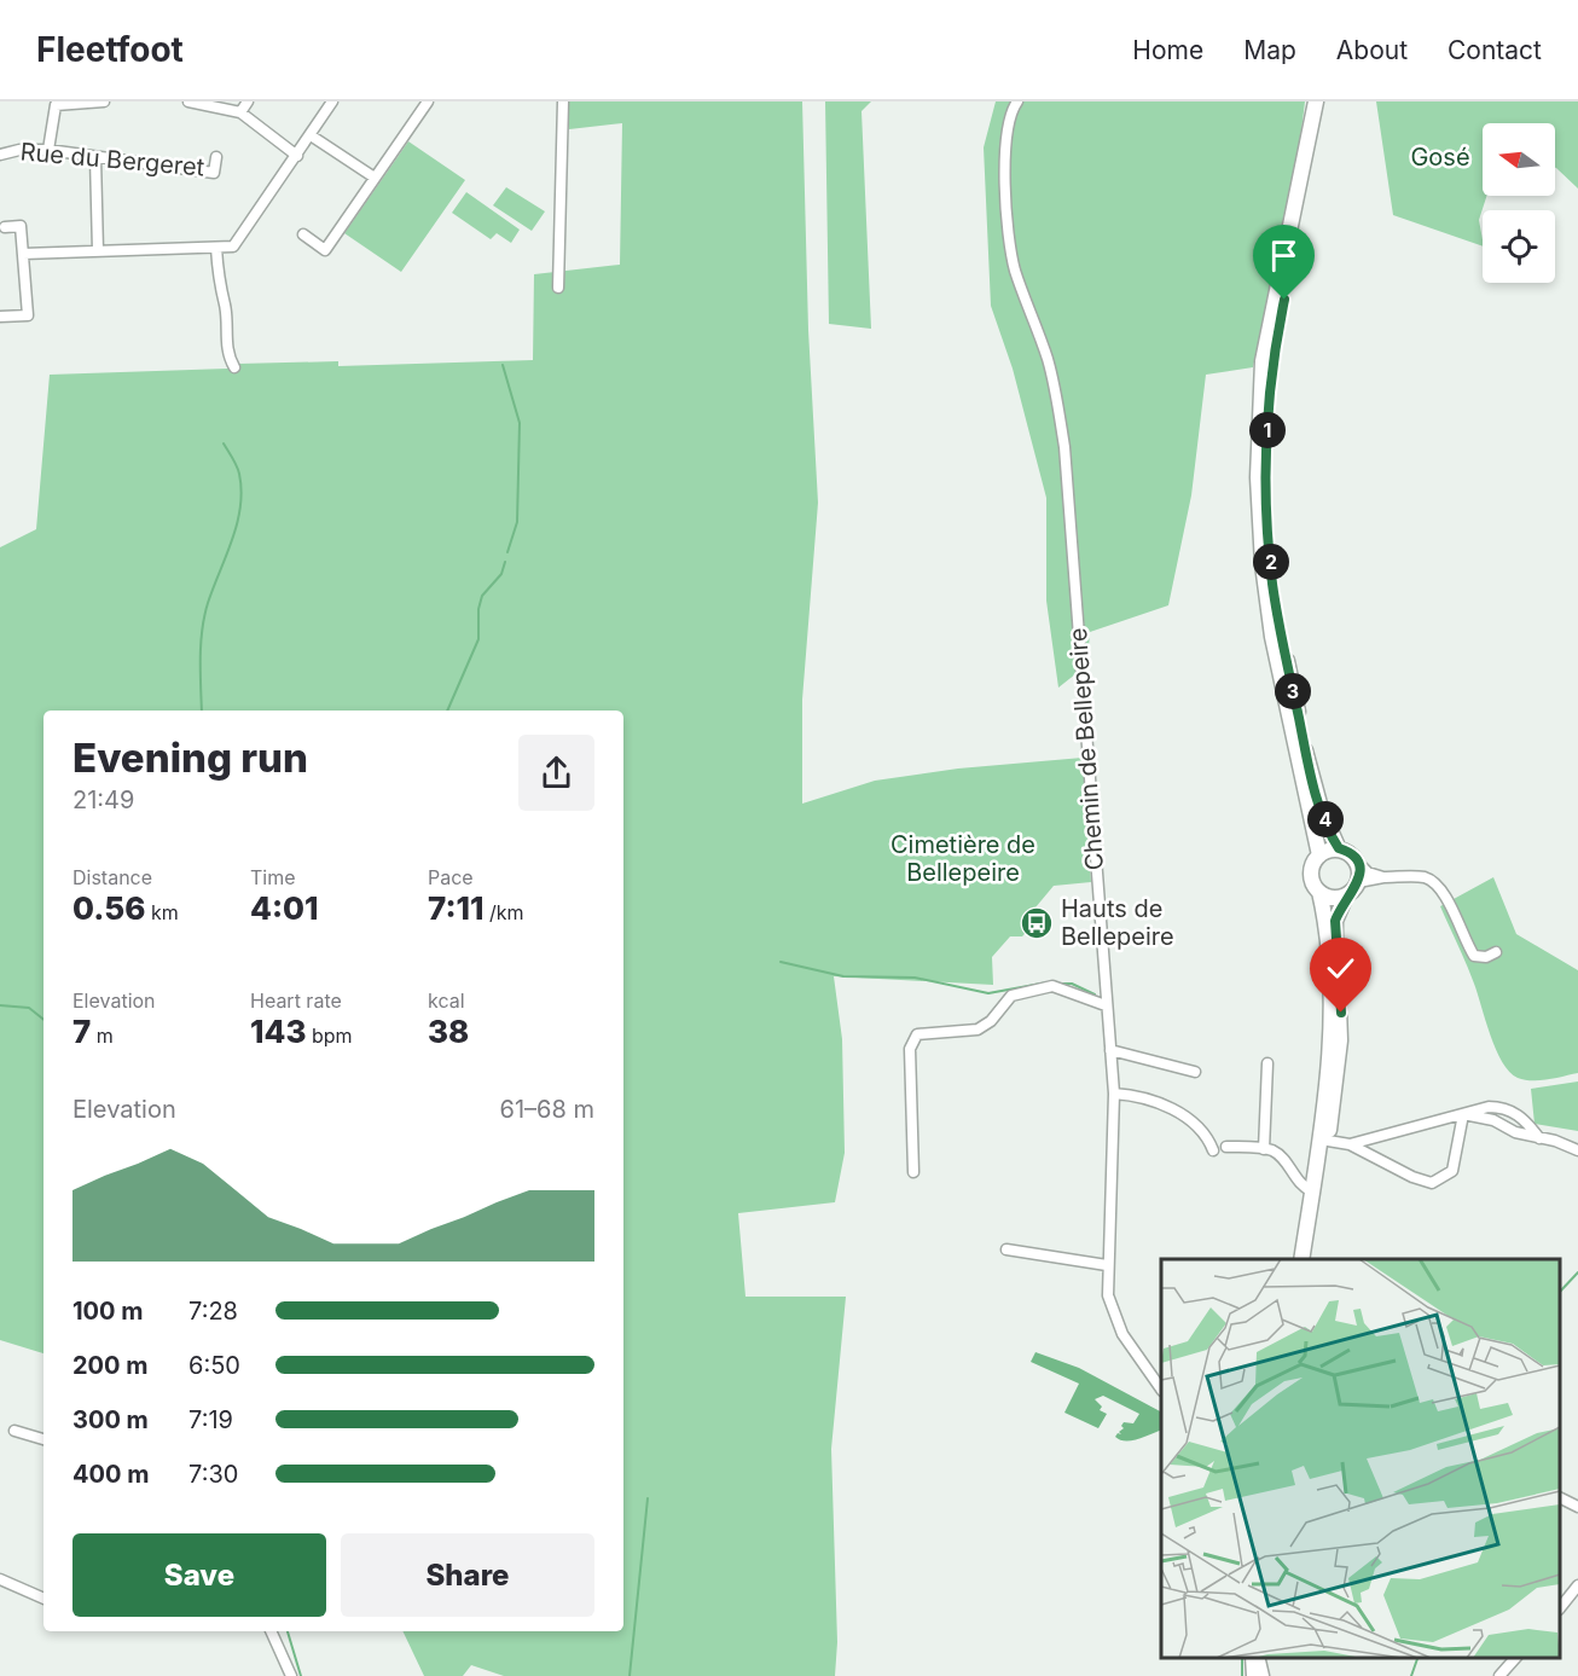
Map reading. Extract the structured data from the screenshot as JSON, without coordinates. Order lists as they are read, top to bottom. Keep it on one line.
{"streets":{"street":["Rue du Bergeret","Chemin de Bellepeire"]},"parks":["Gosé","Cimetière de Bellepeire"],"places":{"bus stop":["Hauts de Bellepeire"]},"north":"left","page":{"header":"Fleetfoot","nav":["Home","Map","About","Contact"],"pins":["1","2","3","4"],"heading":["Evening run","21:49"],"stats":[["Distance","0.56 km"],["Time","4:01"],["Pace","7:11 /km"],["Elevation","7 m"],["Heart rate","143 bpm"],["kcal","38"]],"chart":["Elevation","61–68 m"],"list":[{"name":"100 m","note":"7:28"},{"name":"200 m","note":"6:50"},{"name":"300 m","note":"7:19"},{"name":"400 m","note":"7:30"}],"buttons":["Save","Share"]}}
